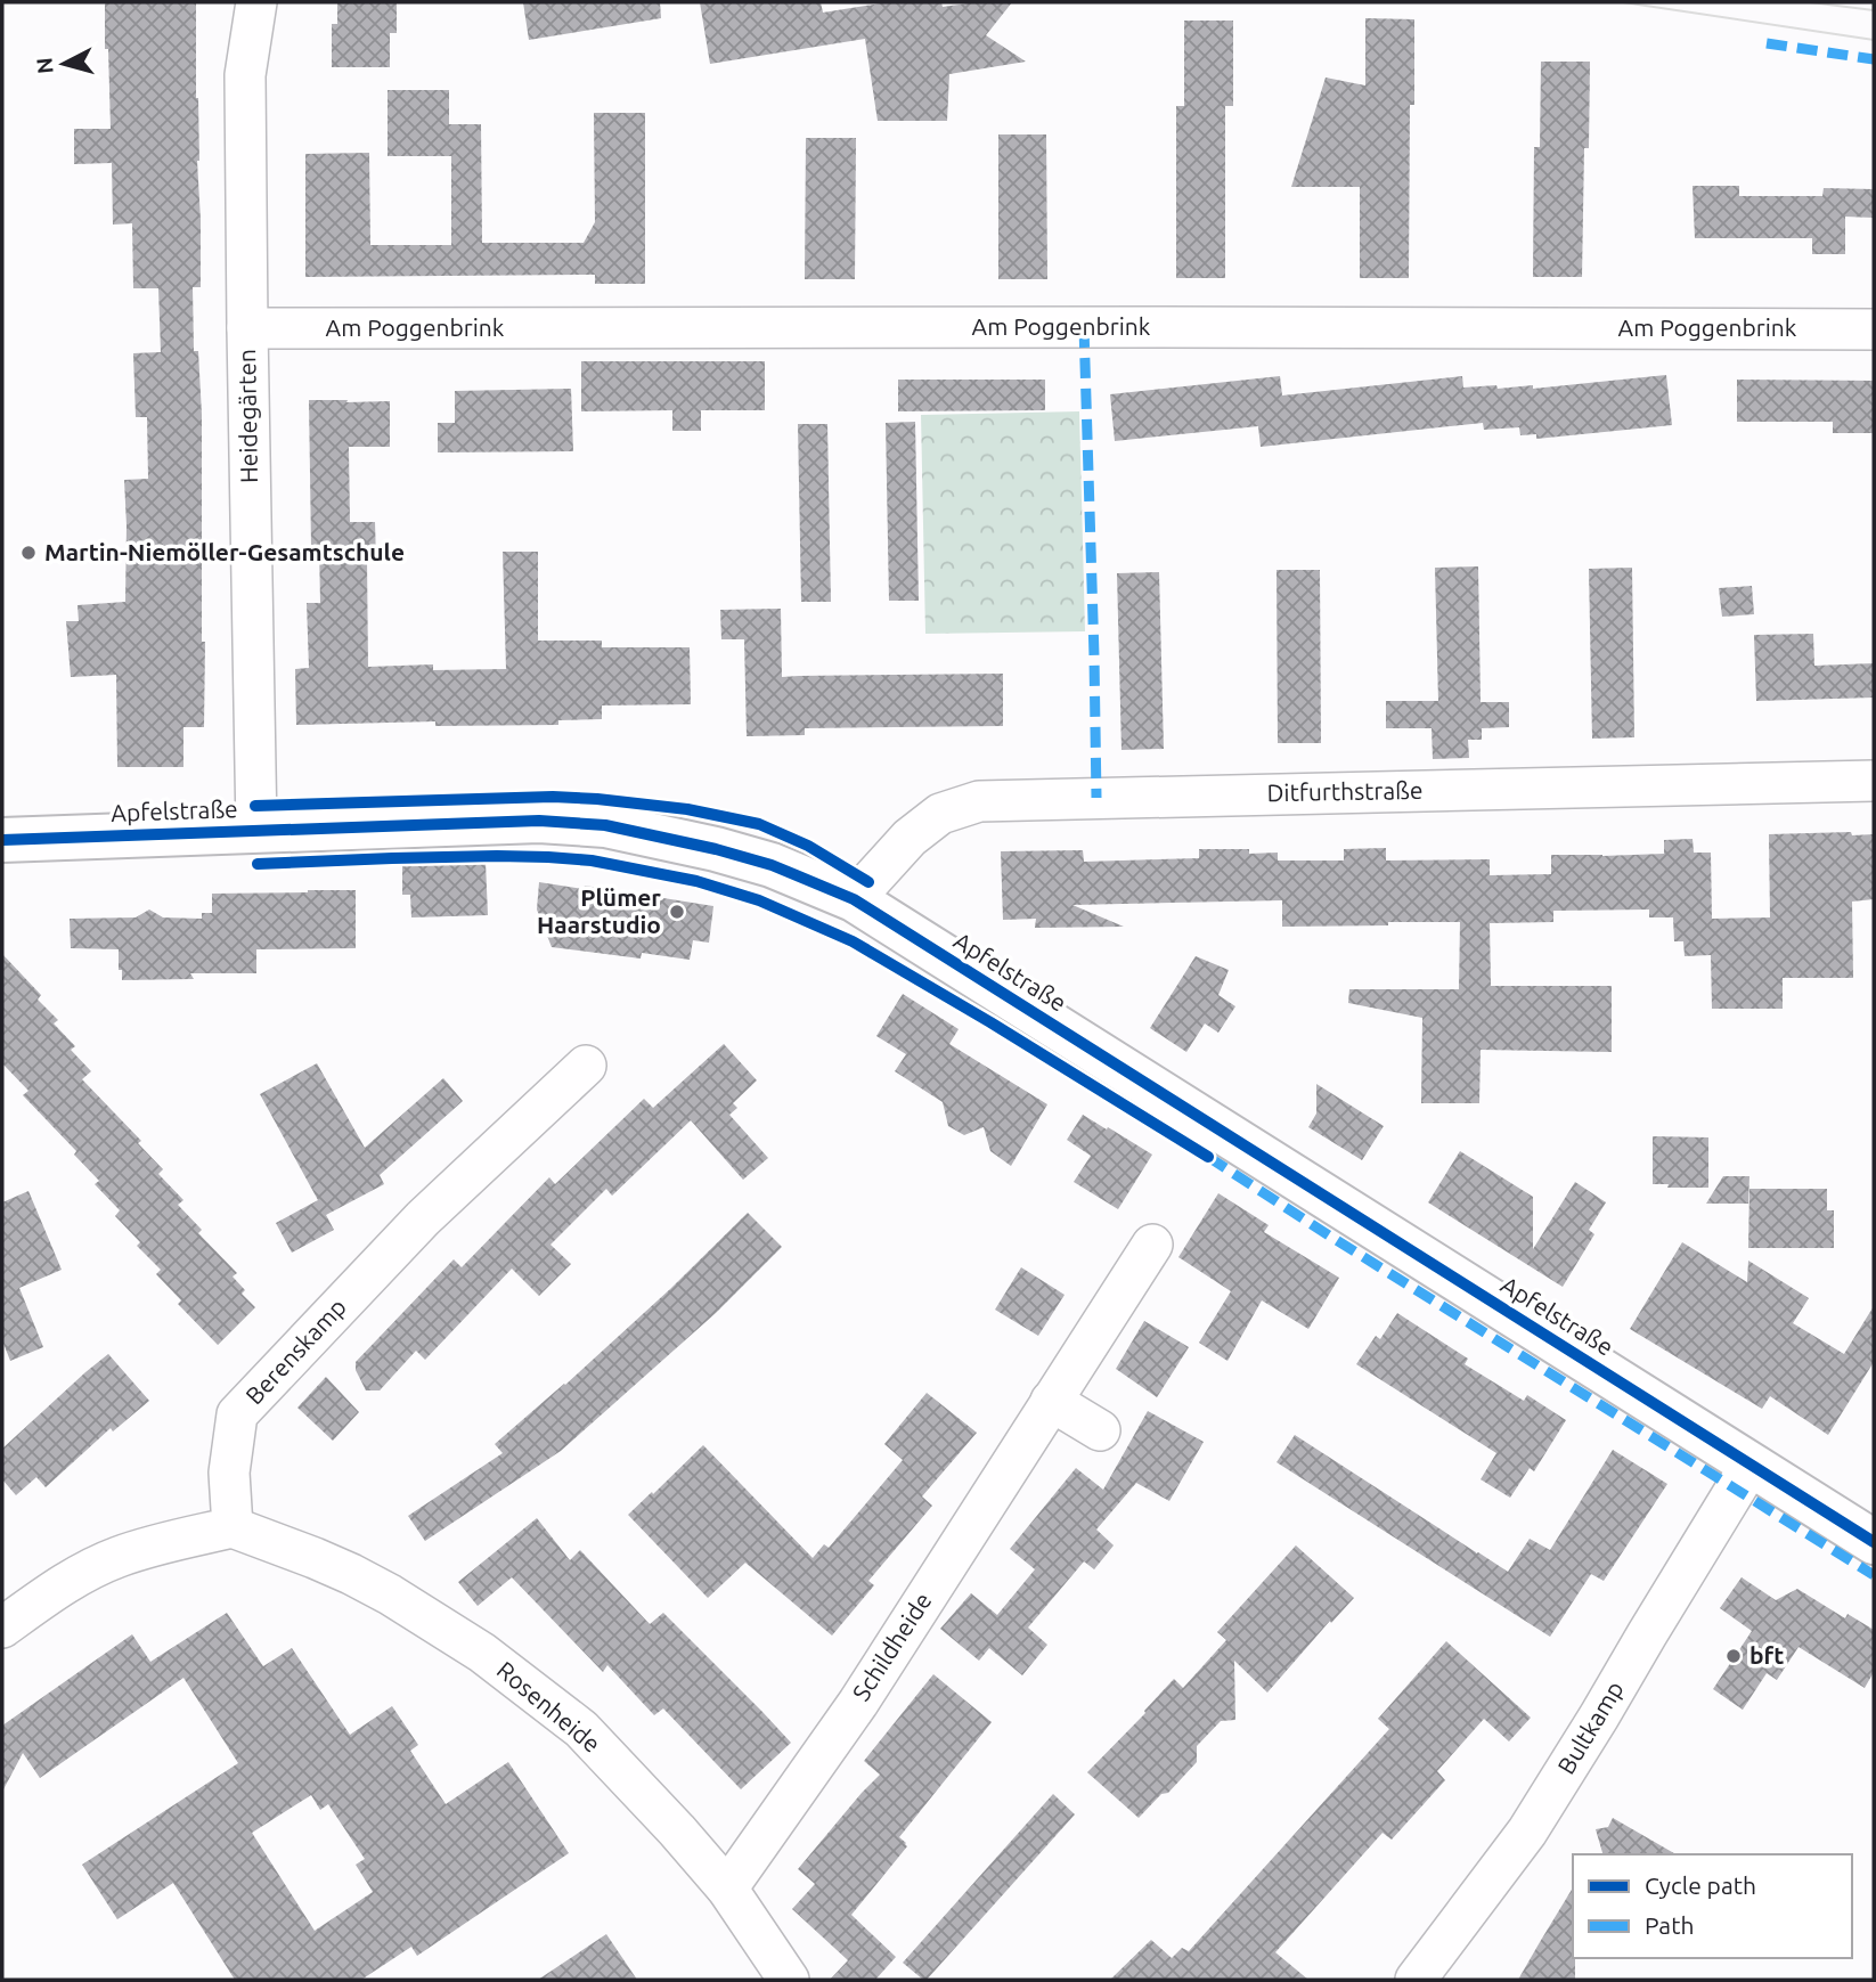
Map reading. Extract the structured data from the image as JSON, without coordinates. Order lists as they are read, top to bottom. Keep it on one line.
{"streets":{"street":["Am Poggenbrink","Heidegärten","Ditfurthstraße","Apfelstraße","Berenskamp","Schildheide","Rosenheide","Bultkamp"]},"crossings":[["Am Poggenbrink","Heidegärten"],["Heidegärten","Apfelstraße"],["Ditfurthstraße","Apfelstraße"],["Apfelstraße","Bultkamp"],["Berenskamp","Rosenheide"],["Schildheide","Rosenheide"]],"places":["Martin-Niemöller-Gesamtschule","Plümer Haarstudio","bft"],"legend":["Cycle path","Path"],"north":"left"}
